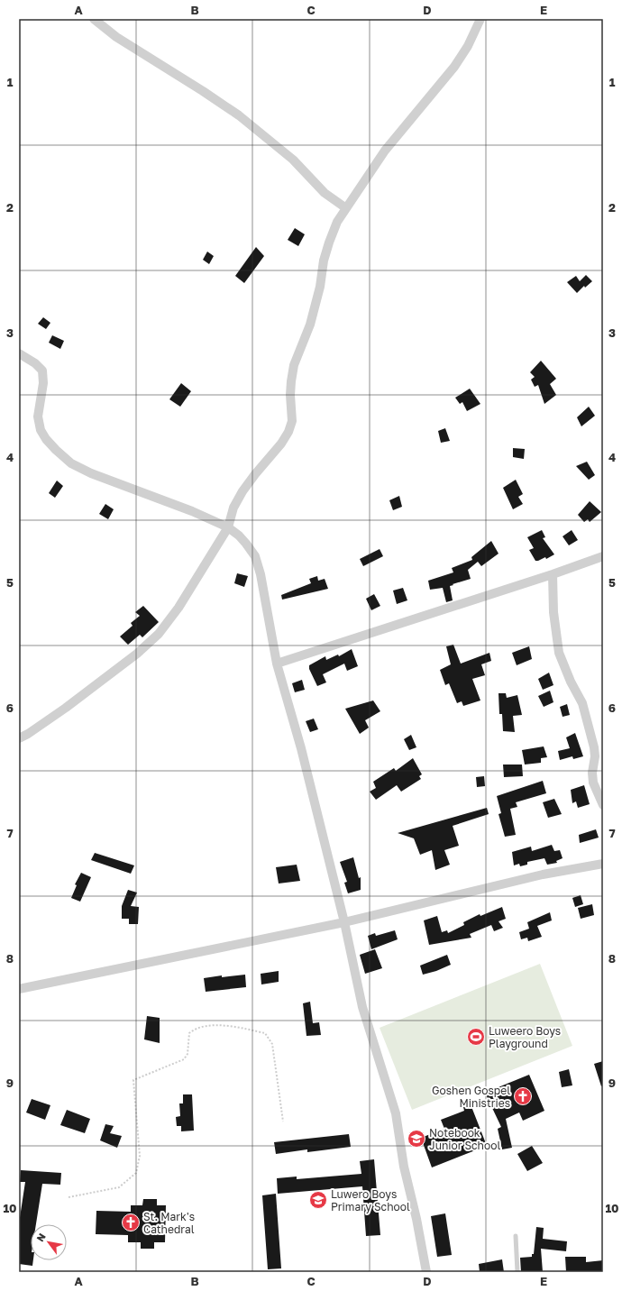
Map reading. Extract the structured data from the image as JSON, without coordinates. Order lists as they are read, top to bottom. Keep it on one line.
{"places":{"sports":["Luweero Boys Playground"],"church":["Goshen Gospel Ministries","St. Mark's Cathedral"],"school or university":["Notebook Junior School","Luwero Boys Primary School"]},"north":"top left","grid":{"columns":["A","B","C","D","E"],"rows":["1","2","3","4","5","6","7","8","9","10"]}}
